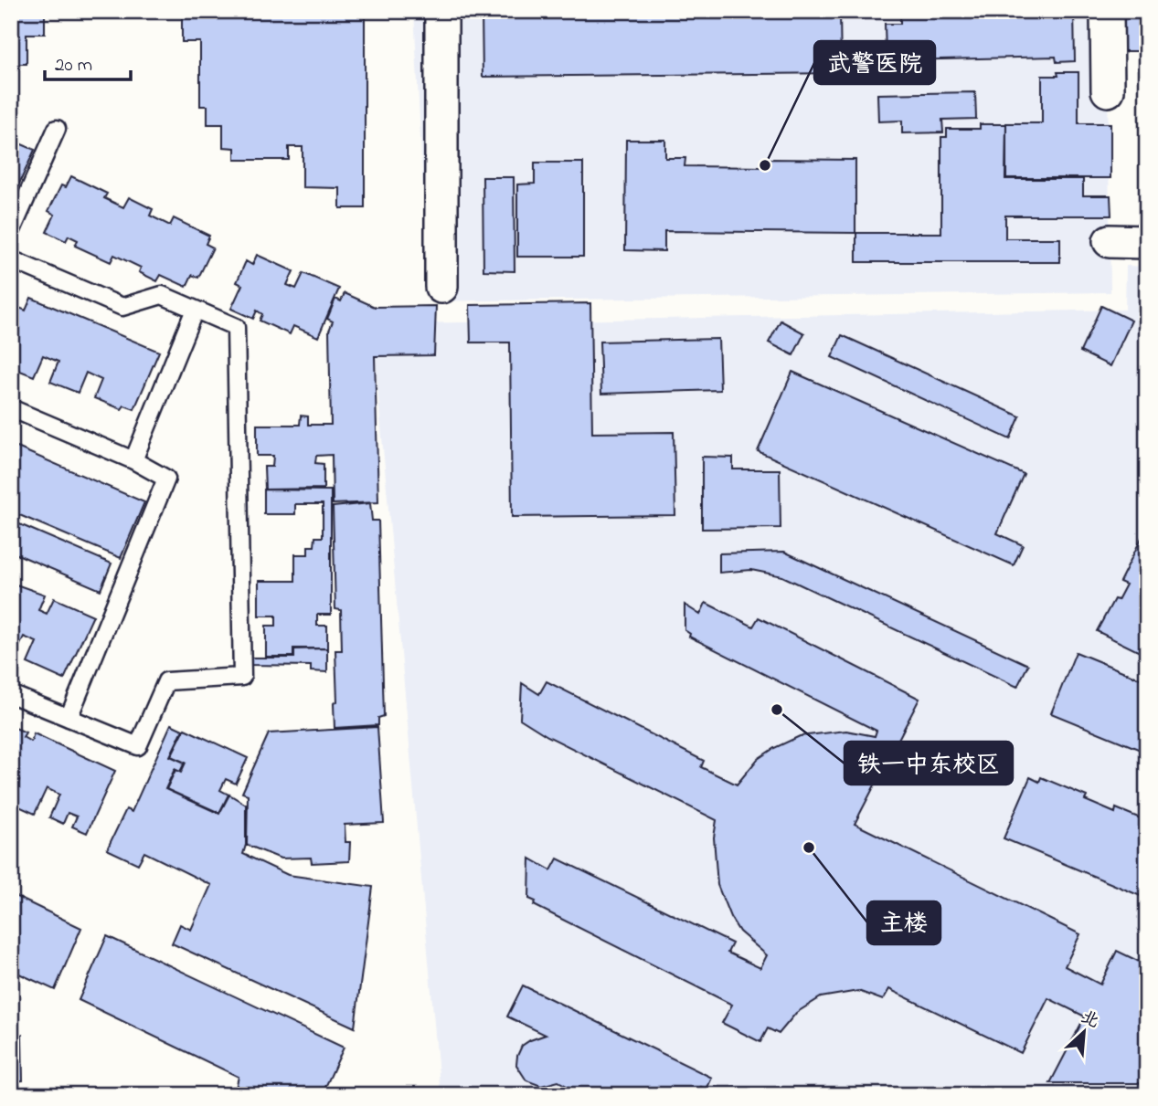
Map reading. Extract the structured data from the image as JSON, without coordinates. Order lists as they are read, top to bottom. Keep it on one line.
{"places":["武警医院","铁一中东校区","主楼"],"scale_bar":"20 m","north":"top right"}
